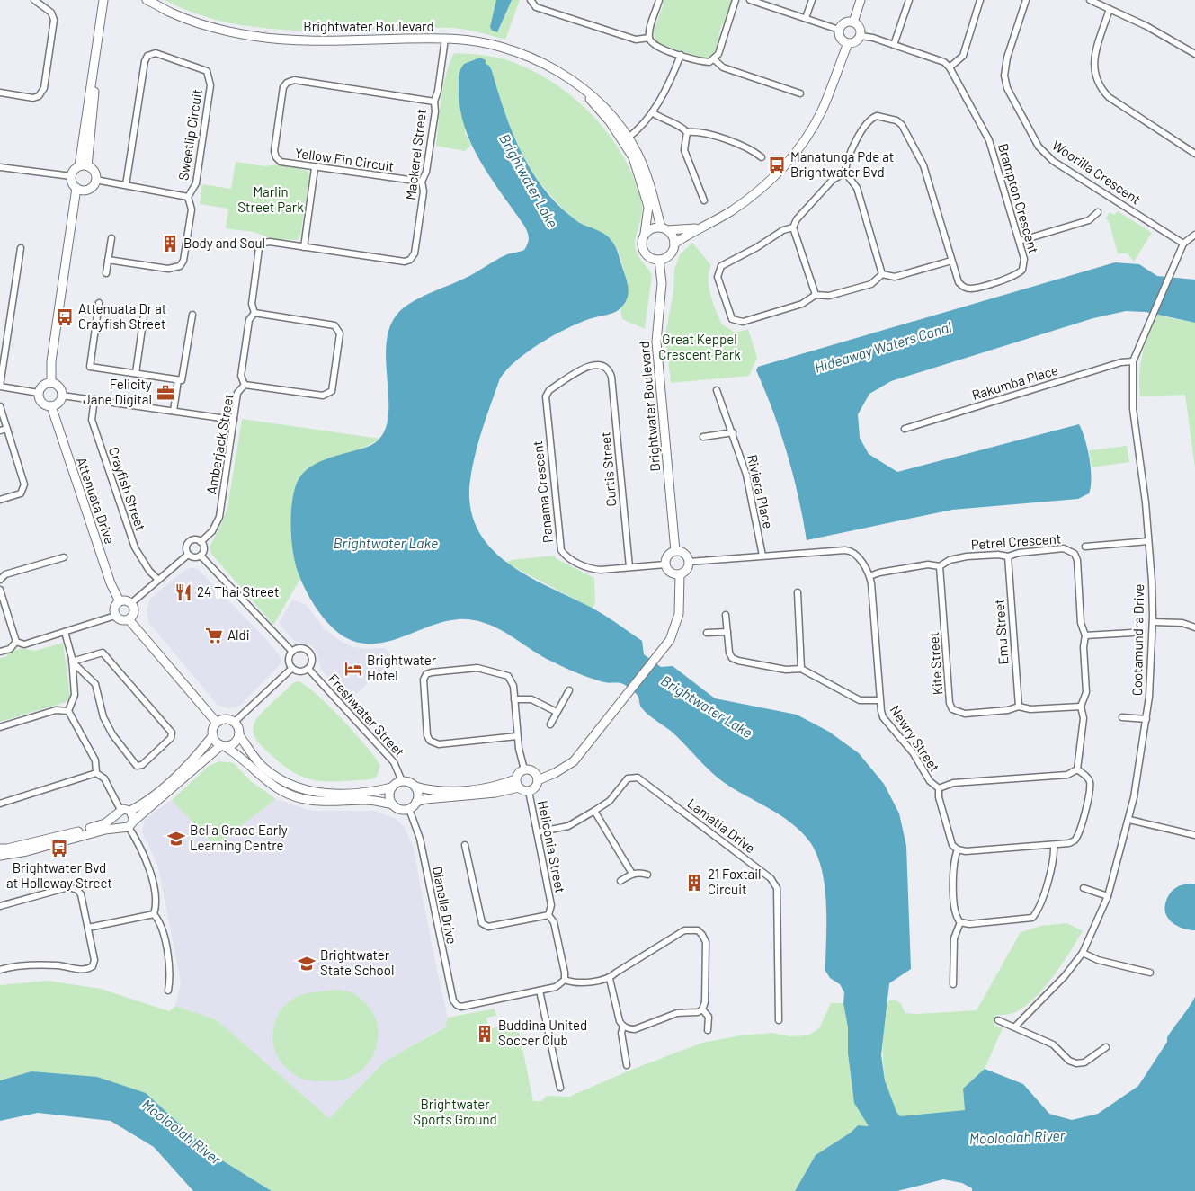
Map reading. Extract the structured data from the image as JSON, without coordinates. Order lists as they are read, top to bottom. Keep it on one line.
{"streets":{"street":["Brightwater Boulevard","Sweetlip Circuit","Mackerel Street","Yellow Fin Circuit","Woorilla Crescent","Brampton Crescent","Rakumba Place","Amberjack Street","Curtis Street","Crayfish Street","Panama Crescent","Riviera Place","Attenuata Drive","Petrel Crescent","Emu Street","Cootamundra Drive","Kite Street","Freshwater Street","Newry Street","Lamatia Drive","Heliconia Street","Dianella Drive"]},"crossings":[["Brightwater Boulevard","Mackerel Street"],["Brightwater Boulevard","Panama Crescent"],["Brightwater Boulevard","Newry Street"],["Mackerel Street","Yellow Fin Circuit"],["Mackerel Street","Amberjack Street"],["Woorilla Crescent","Cootamundra Drive"],["Rakumba Place","Cootamundra Drive"],["Curtis Street","Panama Crescent"],["Panama Crescent","Newry Street"],["Riviera Place","Newry Street"],["Petrel Crescent","Emu Street"],["Petrel Crescent","Kite Street"],["Petrel Crescent","Newry Street"],["Emu Street","Kite Street"],["Freshwater Street","Dianella Drive"],["Lamatia Drive","Heliconia Street"]],"water":["Brightwater Lake","Hideaway Waters Canal","Mooloolah River"],"parks":["Marlin Street Park","Great Keppel Crescent Park","Brightwater Sports Ground"],"places":{"bus stop":["Manatunga Pde at Brightwater Bvd","Attenuata Dr at Crayfish Street","Brightwater Bvd at Holloway Street"],"building":["Body and Soul","21 Foxtail Circuit","Buddina United Soccer Club"],"office":["Felicity Jane Digital"],"restaurant":["24 Thai Street"],"supermarket":["Aldi"],"hotel":["Brightwater Hotel"],"school or university":["Bella Grace Early Learning Centre","Brightwater State School"]}}
